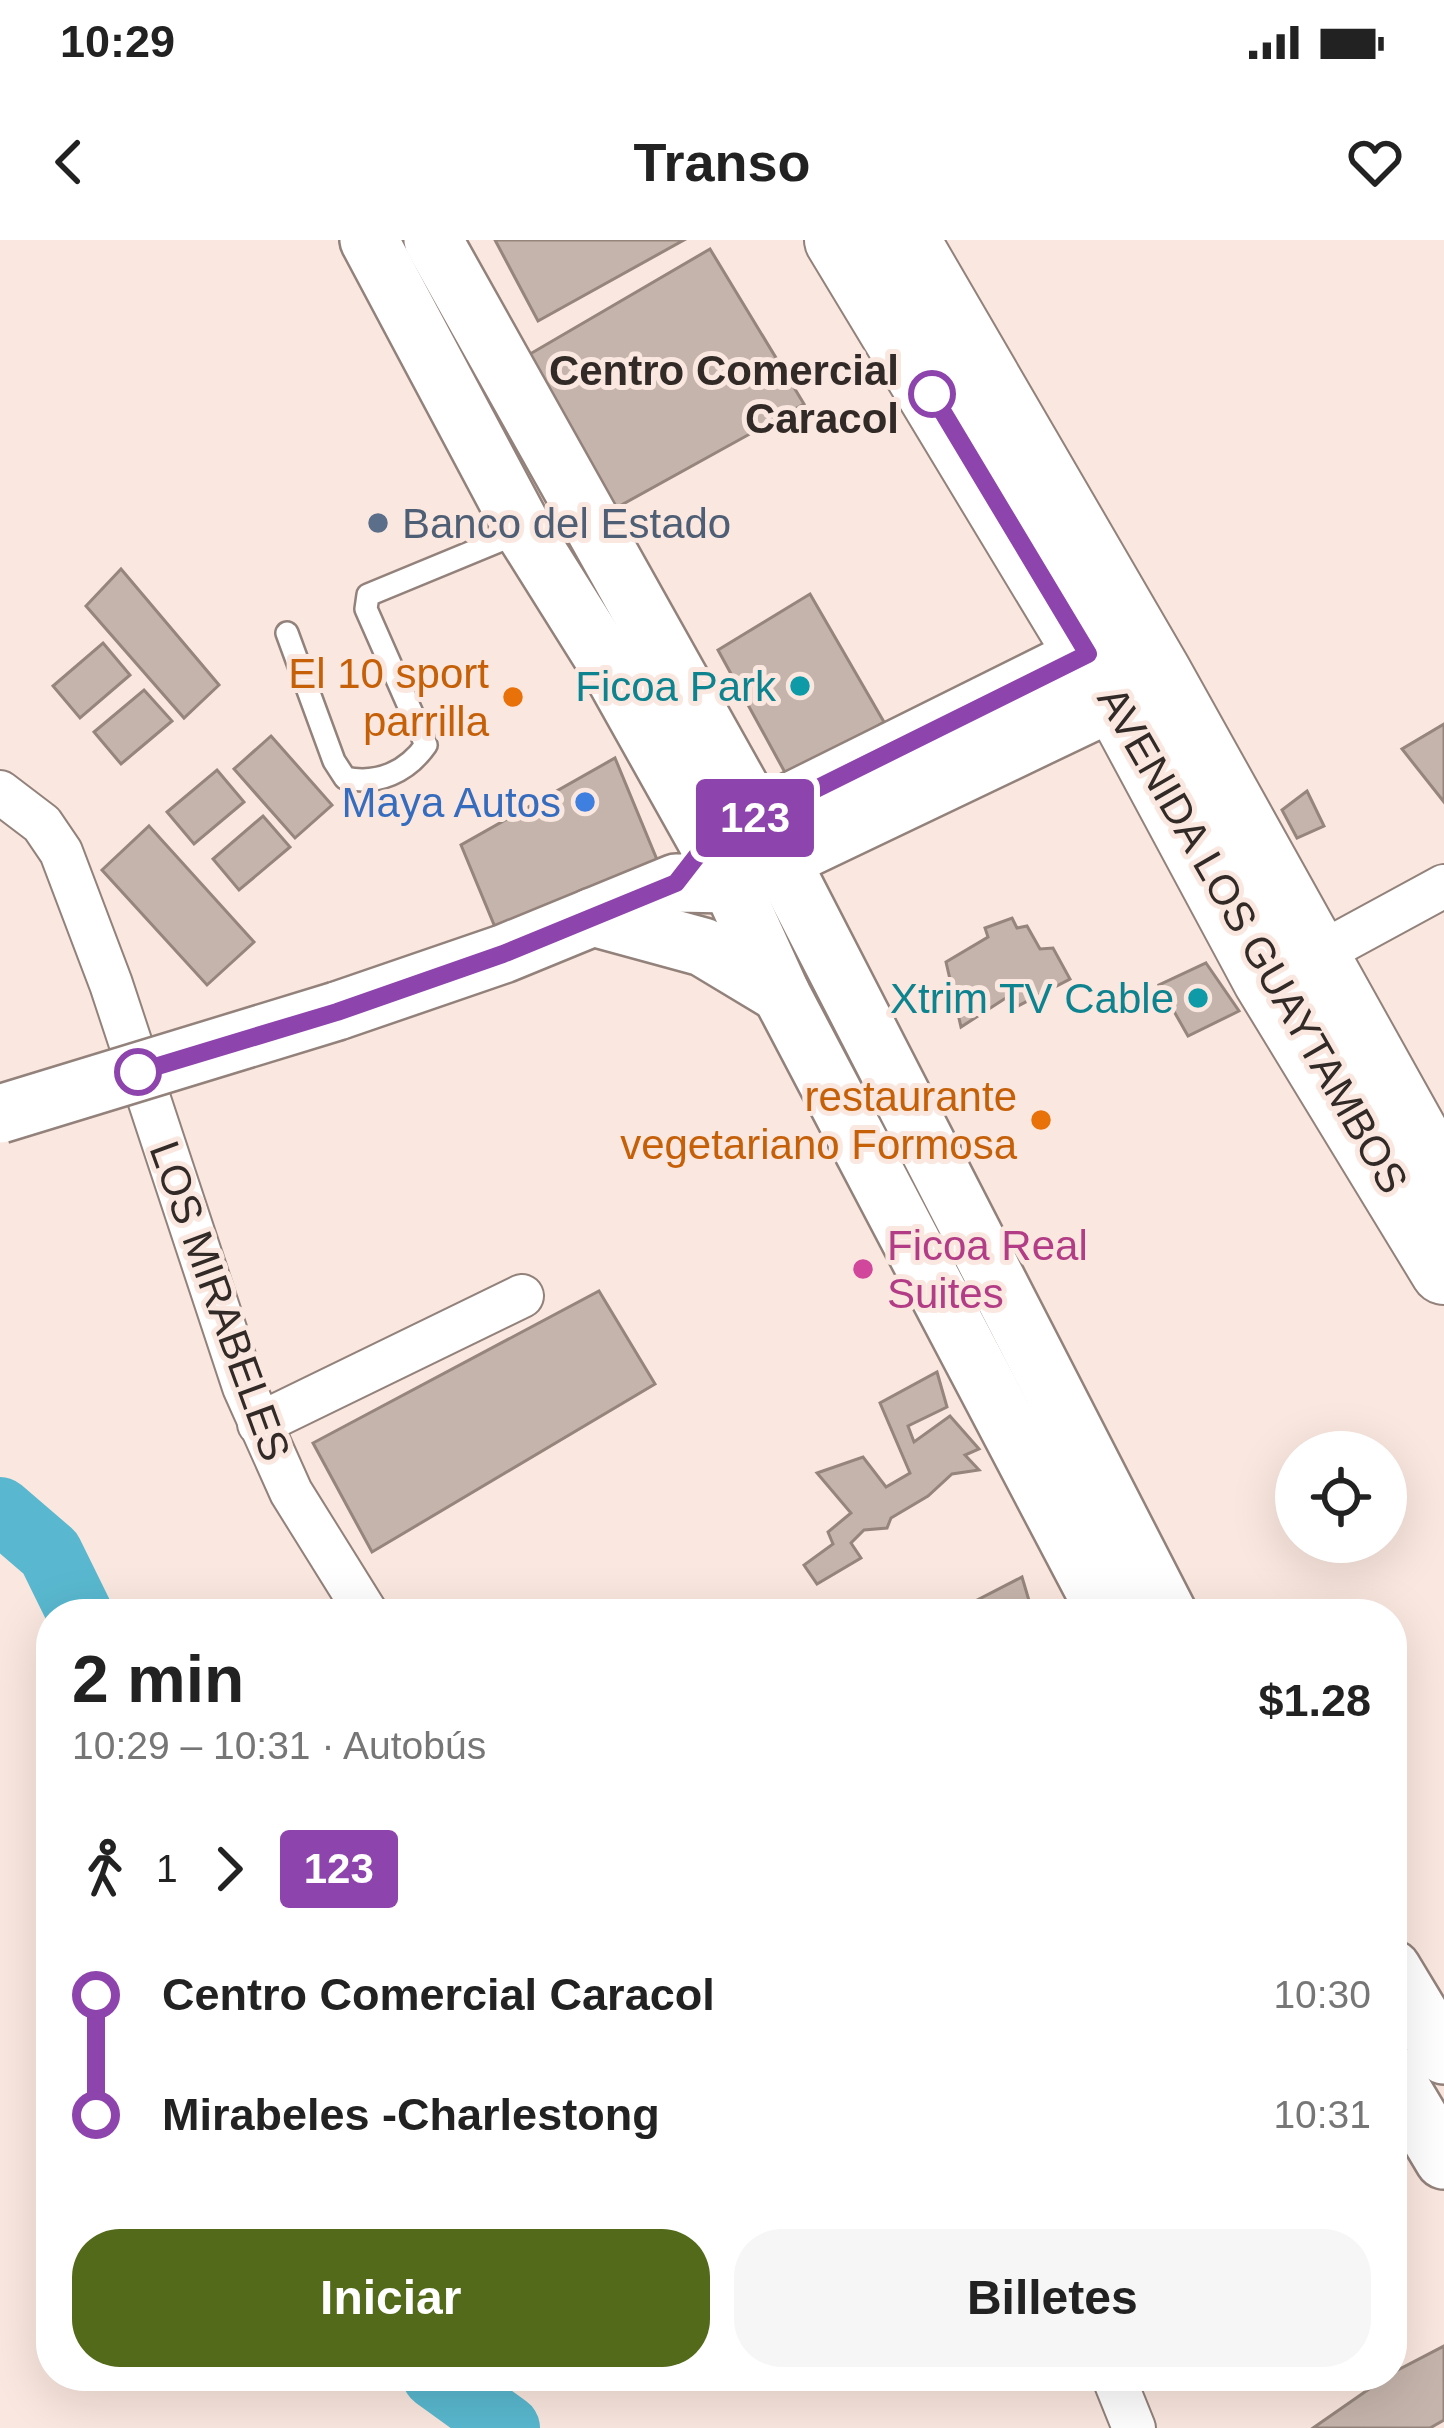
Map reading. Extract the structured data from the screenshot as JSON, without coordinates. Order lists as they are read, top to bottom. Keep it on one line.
{"streets":{"main road":["AVENIDA LOS GUAYTAMBOS"],"street":["LOS MIRABELES"]},"places":["Centro Comercial Caracol","Banco del Estado","Ficoa Park","El 10 sport parrilla","Maya Autos","Xtrim TV Cable","restaurante vegetariano Formosa","Ficoa Real Suites"],"lines":["bus line 123"],"page":{"status":"10:29","header":"Transo","on_map":"123","heading":["2 min","10:29 – 10:31 · Autobús","$1.28"],"legs":["1","123"],"list":[{"name":"Centro Comercial Caracol","value":"10:30"},{"name":"Mirabeles -Charlestong","value":"10:31"}],"buttons":["Iniciar","Billetes"]}}
